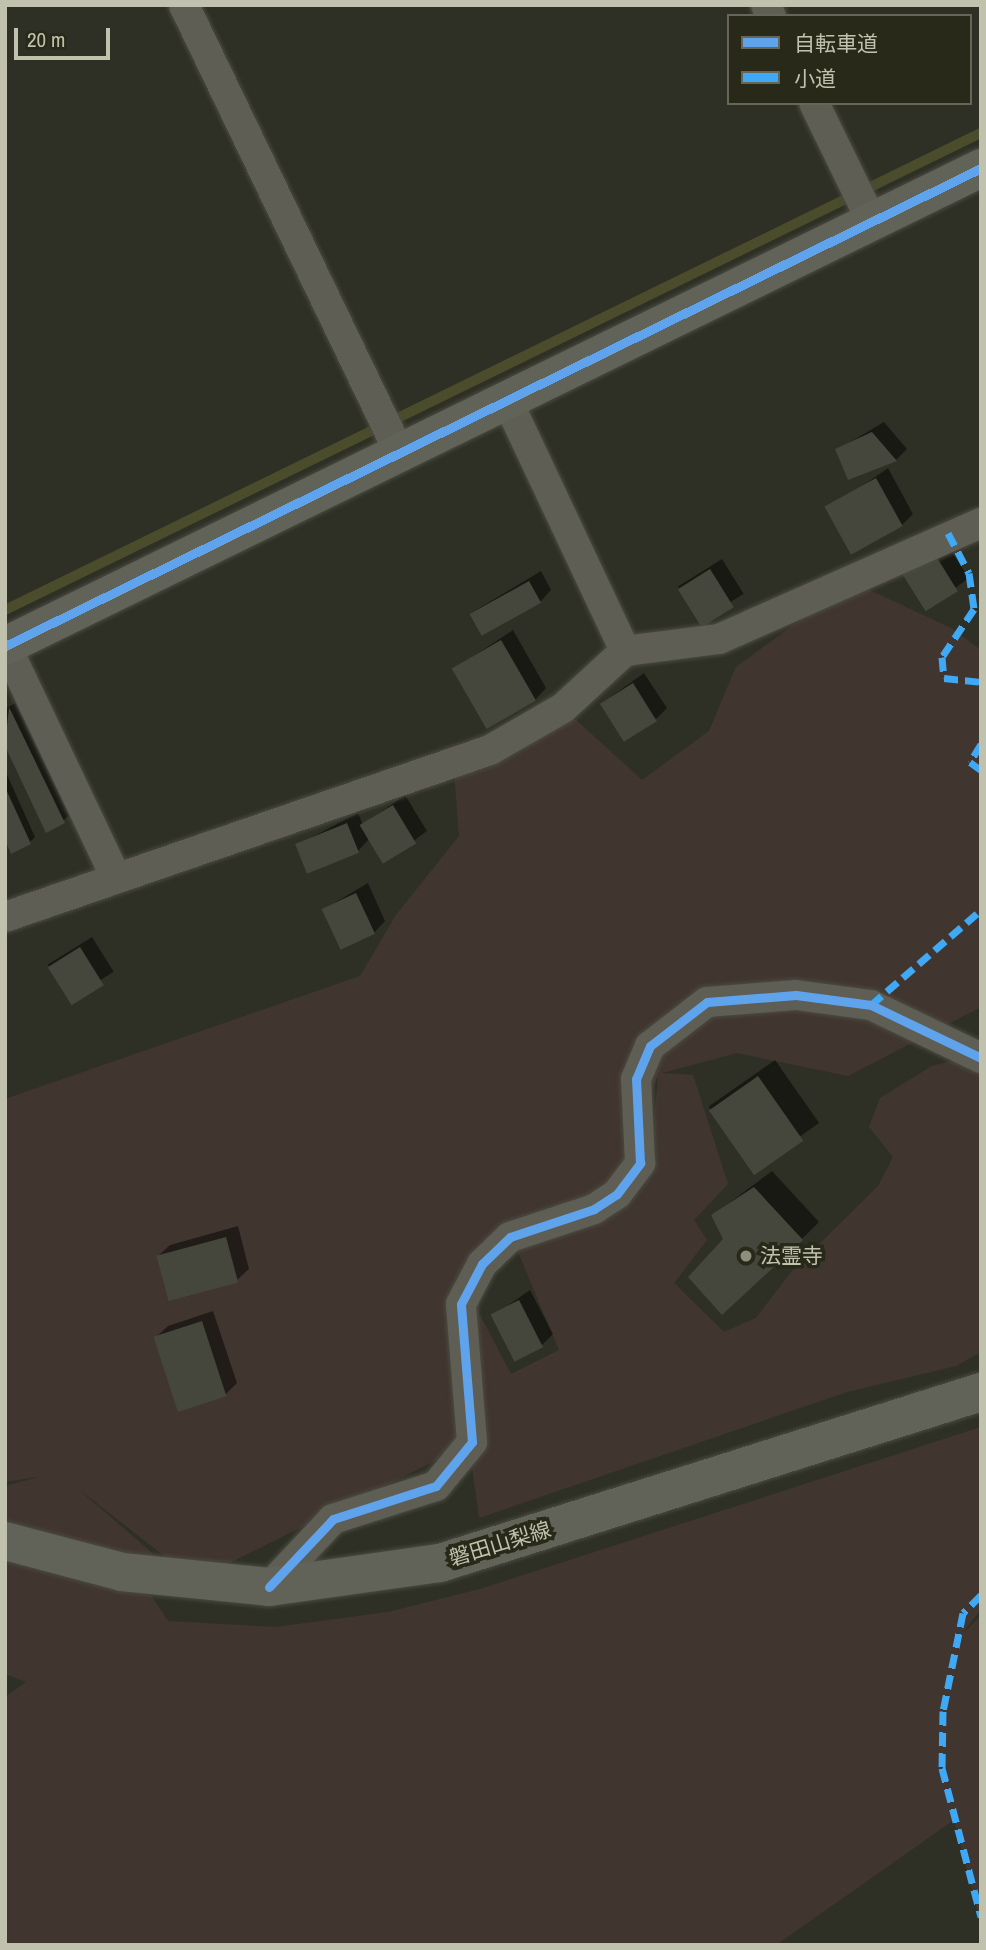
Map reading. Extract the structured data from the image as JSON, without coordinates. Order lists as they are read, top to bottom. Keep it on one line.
{"streets":{"street":["磐田山梨線"]},"places":["法霊寺"],"legend":["自転車道","小道"],"scale_bar":"20 m"}
